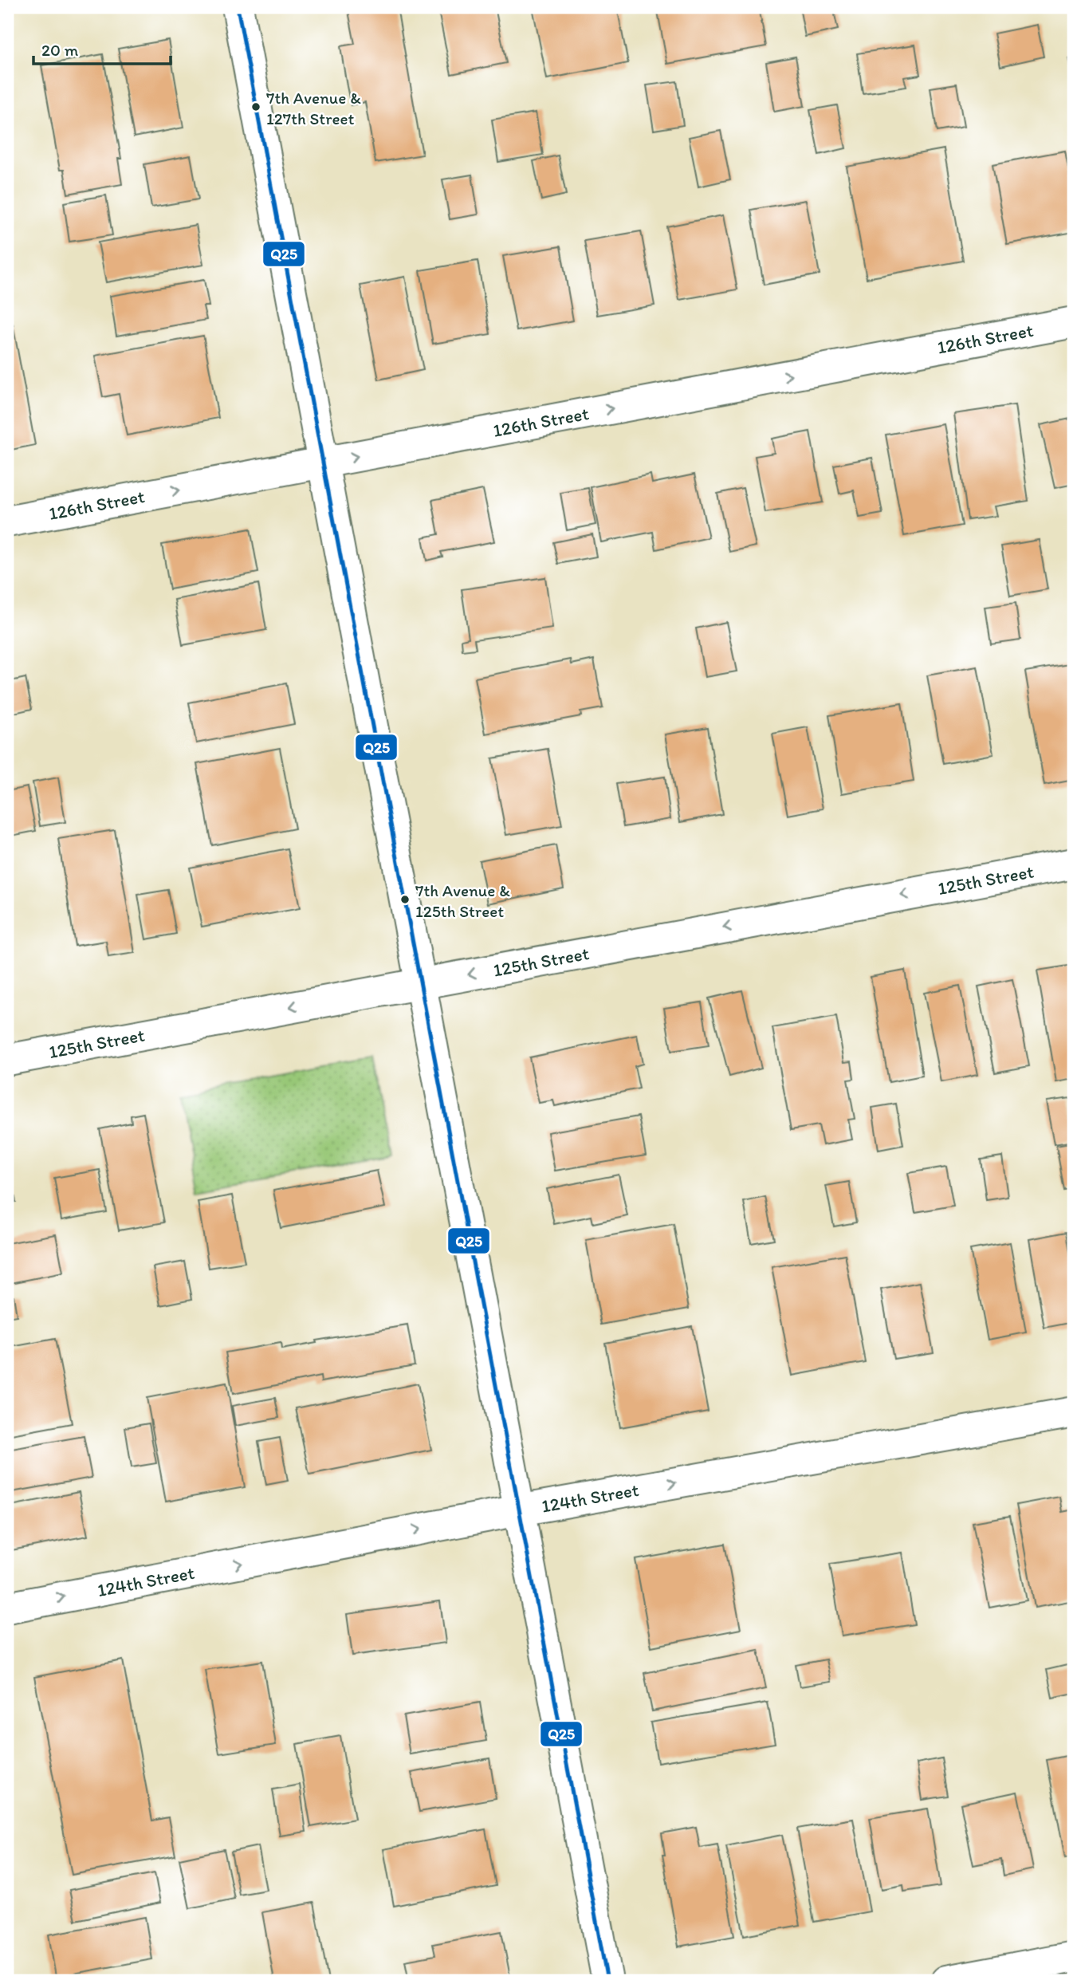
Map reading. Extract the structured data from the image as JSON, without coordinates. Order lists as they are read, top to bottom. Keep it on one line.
{"streets":{"street":["126th Street","125th Street","124th Street"]},"one_way":["126th Street","125th Street","124th Street"],"places":["7th Avenue & 127th Street","7th Avenue & 125th Street"],"lines":["transit line Q25"],"scale_bar":"20 m"}
